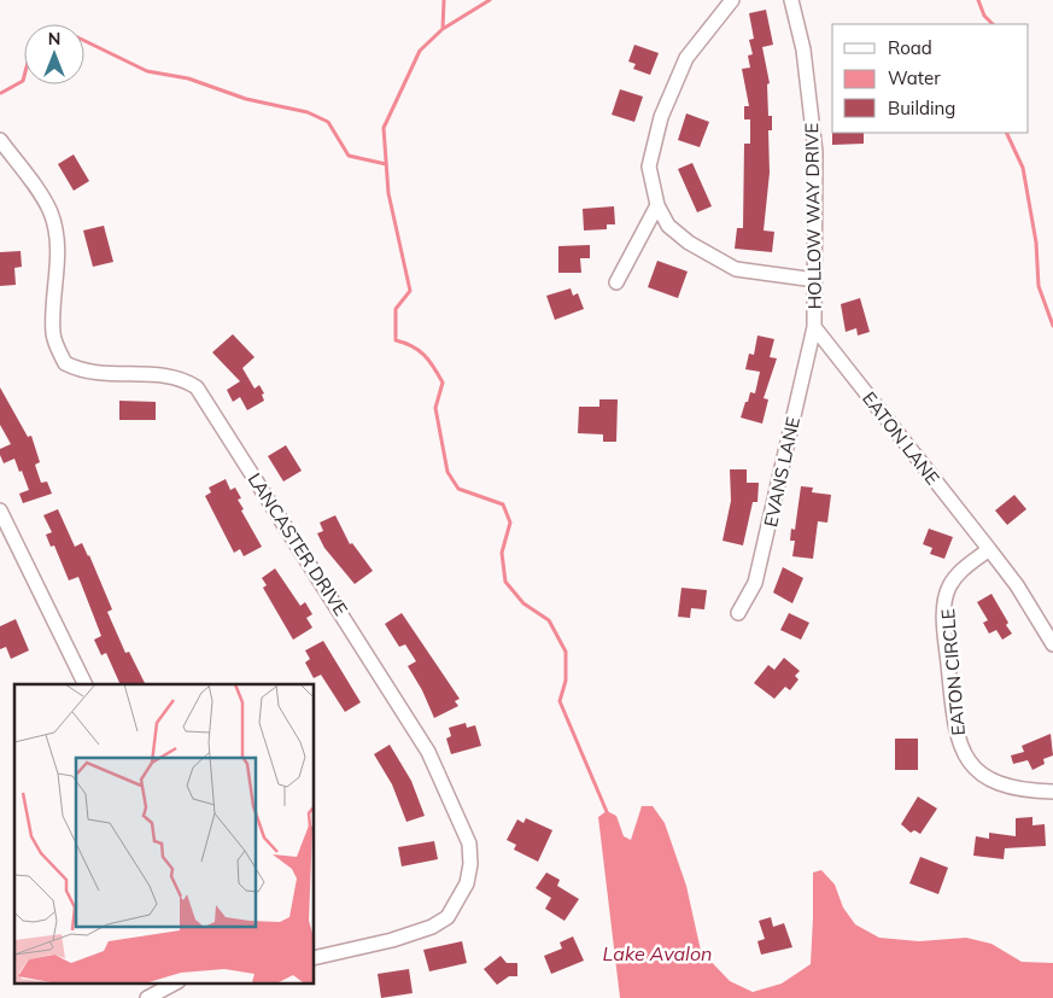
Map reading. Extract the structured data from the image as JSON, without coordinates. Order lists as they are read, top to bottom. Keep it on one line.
{"streets":{"street":["HOLLOW WAY DRIVE","EATON LANE","EVANS LANE","LANCASTER DRIVE","EATON CIRCLE"]},"crossings":[["HOLLOW WAY DRIVE","EATON LANE"],["HOLLOW WAY DRIVE","EVANS LANE"],["EATON LANE","EVANS LANE"],["EATON LANE","EATON CIRCLE"]],"water":["Lake Avalon"],"legend":["Road","Water","Building"],"north":"top"}
